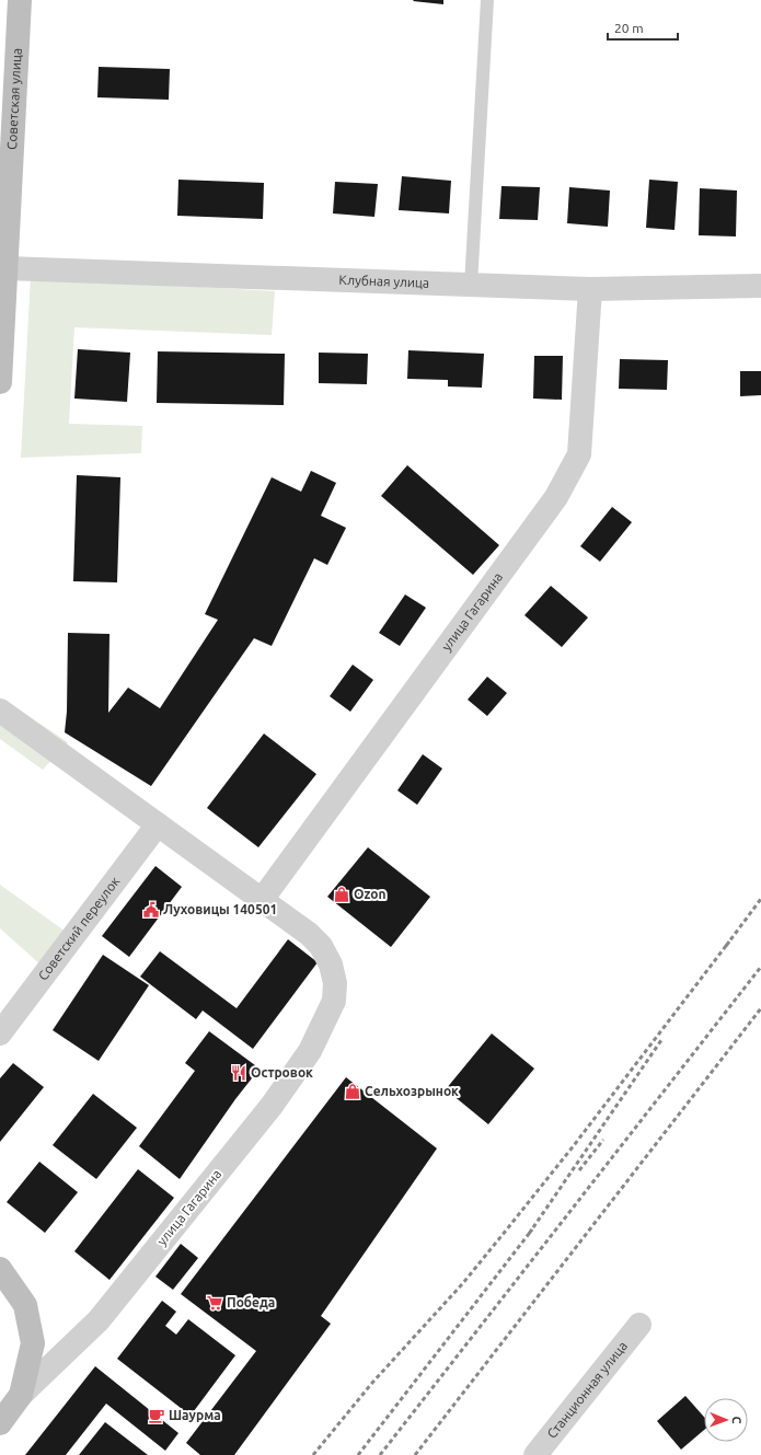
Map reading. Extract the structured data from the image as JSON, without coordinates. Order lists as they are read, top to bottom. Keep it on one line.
{"streets":{"street":["Советская улица","Клубная улица","улица Гагарина","Советский переулок","Станционная улица"]},"crossings":[["Советская улица","Клубная улица"],["Клубная улица","улица Гагарина"]],"places":{"shop":["Ozon","Сельхозрынок"],"public building":["Луховицы 140501"],"restaurant":["Островок"],"supermarket":["Победа"],"cafe":["Шаурма"]},"scale_bar":"20 m","north":"right"}
